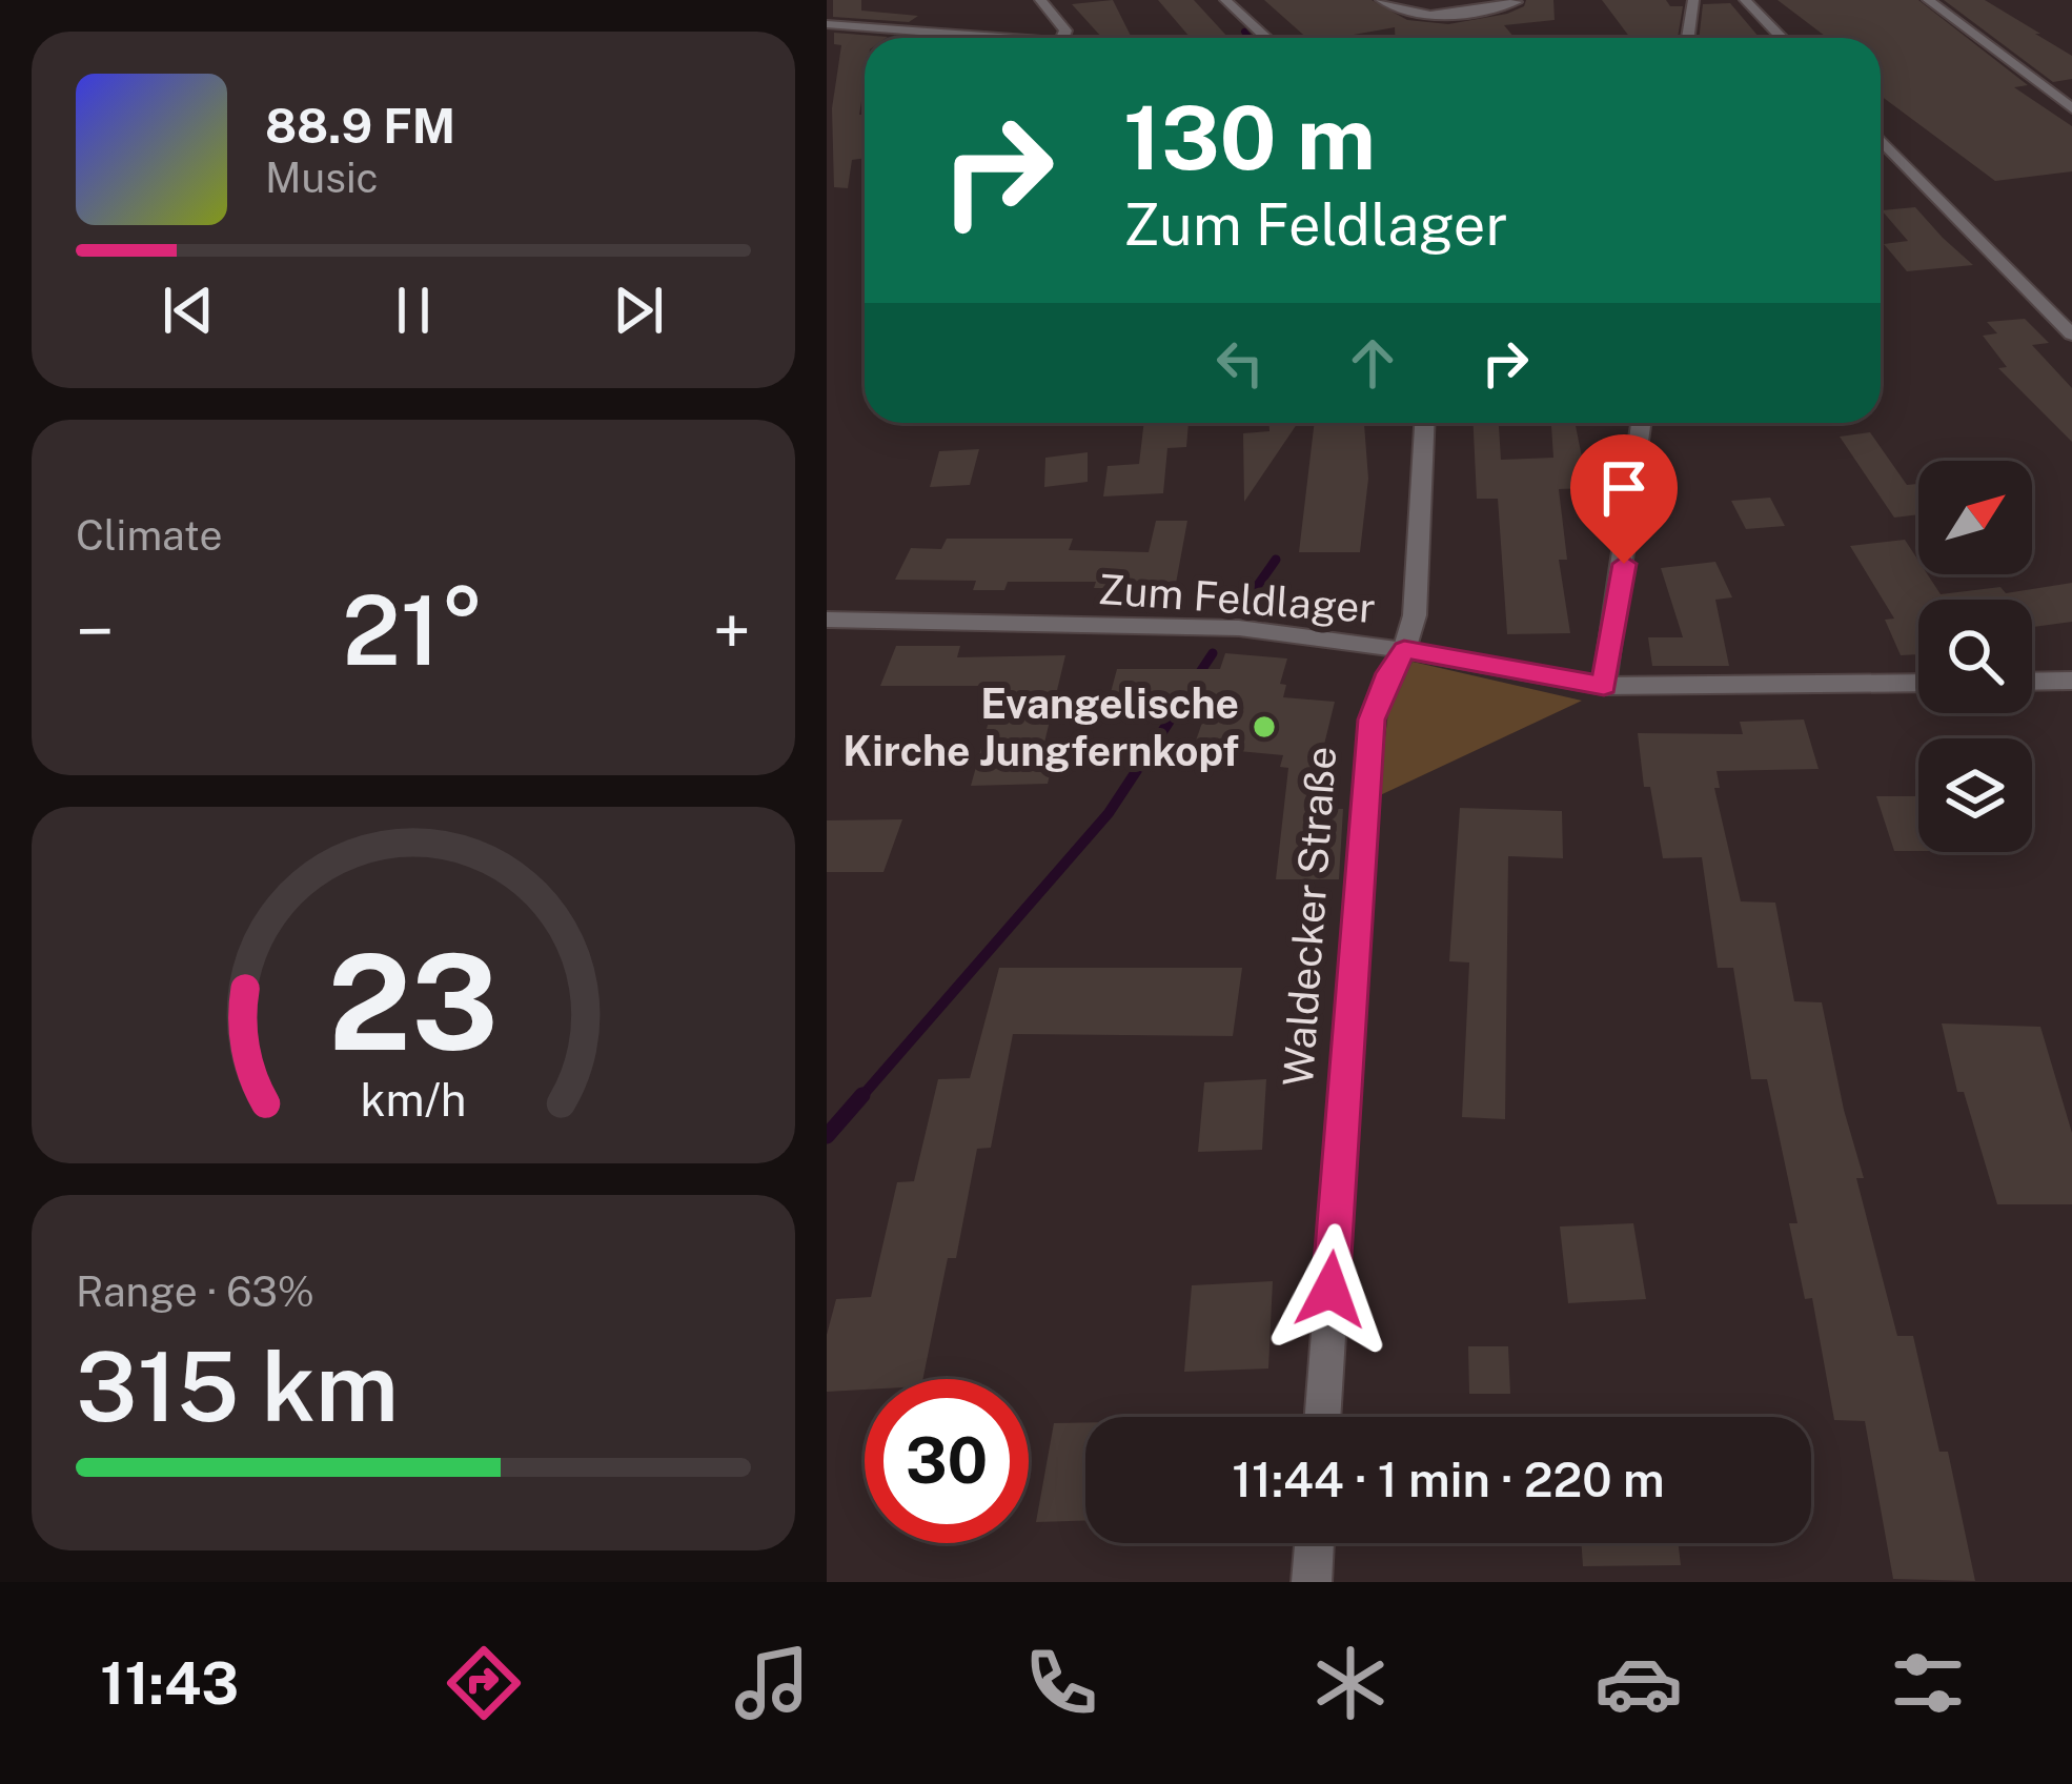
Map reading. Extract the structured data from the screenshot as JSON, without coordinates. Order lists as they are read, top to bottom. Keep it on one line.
{"streets":{"street":["Zum Feldlager","Waldecker Straße"]},"crossings":[["Zum Feldlager","Waldecker Straße"]],"places":["Evangelische Kirche Jungfernkopf"],"north":"top right","page":{"turn":["130 m","Zum Feldlager"],"song":["88.9 FM","Music"],"tile":["Climate",["Range · 63%","315 km"]],"heat":["−","21°","+"],"limit":"30","trip":"11:44 · 1 min · 220 m","tabs":"11:43","gauge":["23","km/h"]}}
